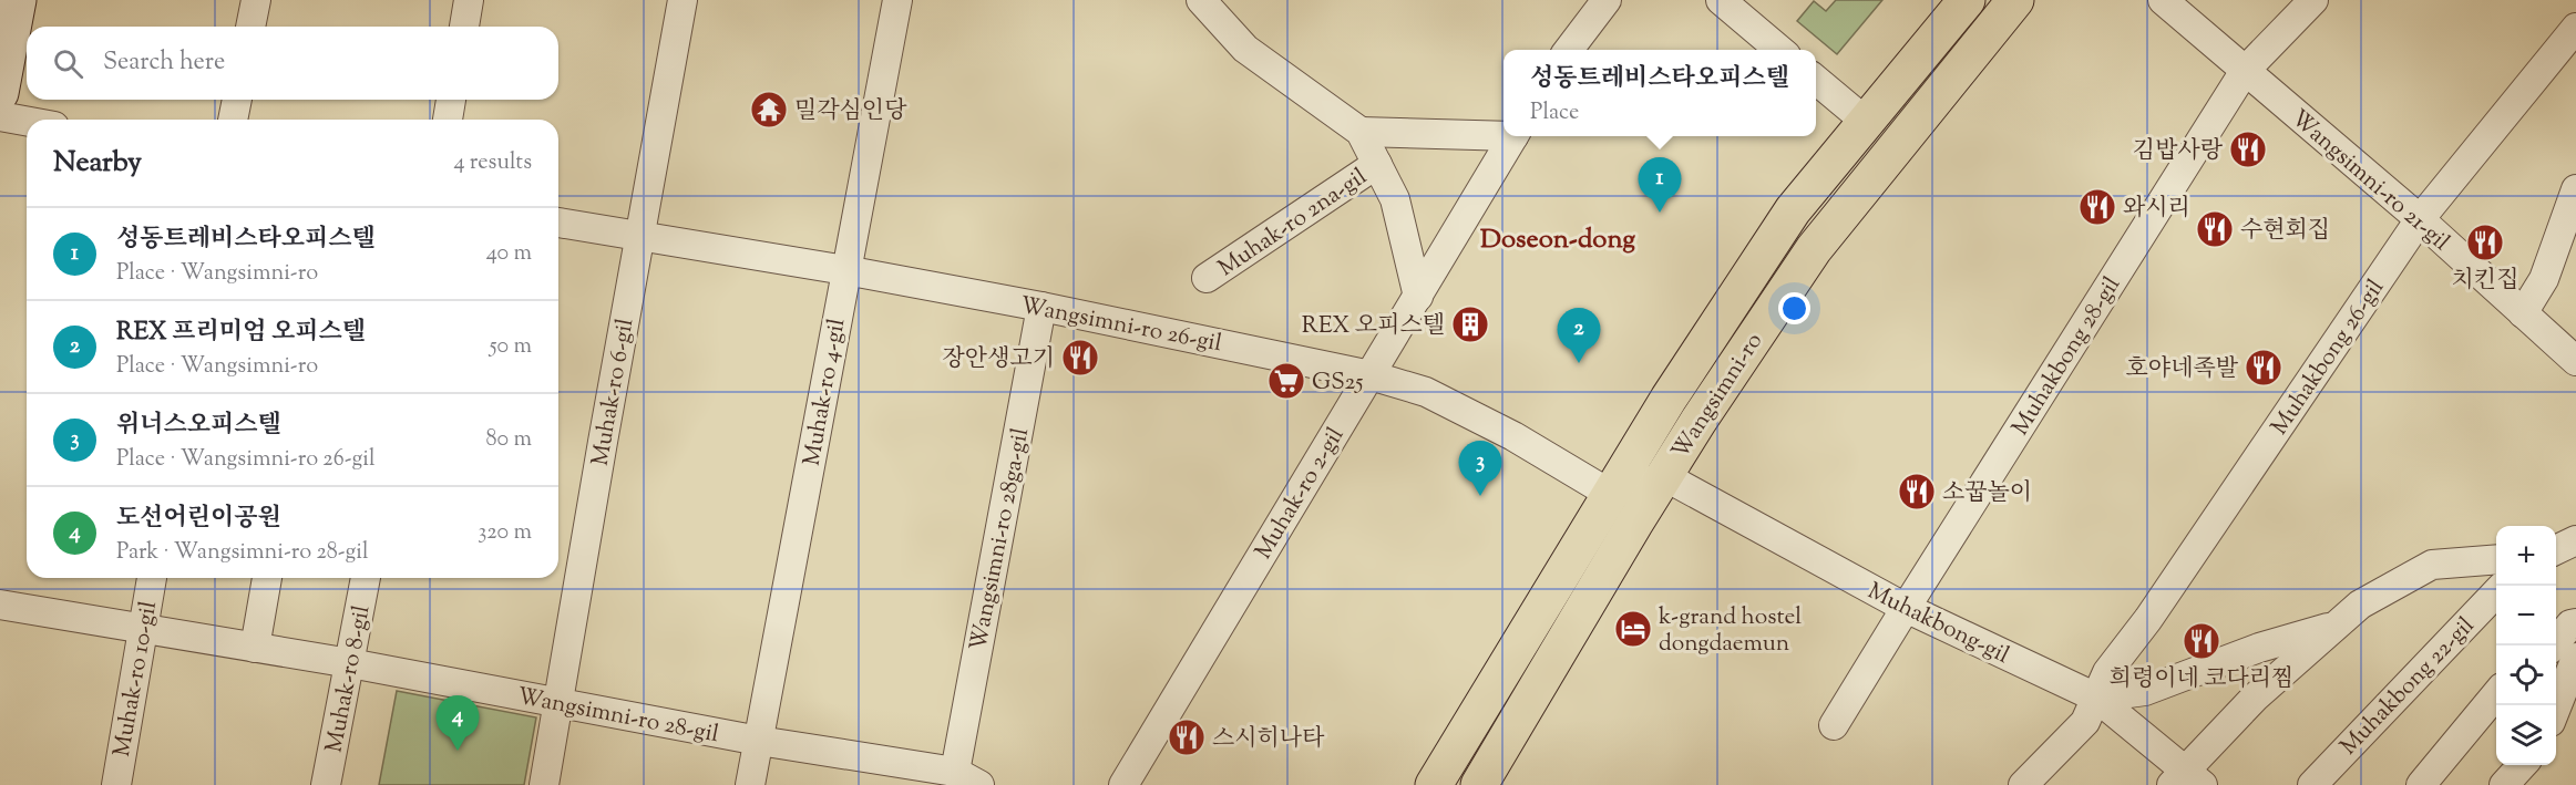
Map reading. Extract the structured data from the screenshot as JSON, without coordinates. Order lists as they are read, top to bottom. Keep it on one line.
{"streets":{"main road":["Wangsimni-ro"],"street":["Wangsimni-ro 21-gil","Muhak-ro 2na-gil","Wangsimni-ro 26-gil","Muhakbong 28-gil","Muhakbong 26-gil","Muhak-ro 6-gil","Muhak-ro 4-gil","Muhak-ro 2-gil","Wangsimni-ro 28ga-gil","Muhakbong-gil","Muhak-ro 10-gil","Muhak-ro 8-gil","Muhakbong 22-gil","Wangsimni-ro 28-gil"]},"crossings":[["Wangsimni-ro 21-gil","Muhakbong 28-gil"],["Wangsimni-ro 21-gil","Muhakbong 26-gil"],["Muhak-ro 2na-gil","Muhak-ro 2-gil"],["Wangsimni-ro 26-gil","Muhak-ro 6-gil"],["Wangsimni-ro 26-gil","Muhak-ro 4-gil"],["Wangsimni-ro 26-gil","Wangsimni-ro"],["Wangsimni-ro 26-gil","Muhak-ro 2-gil"],["Wangsimni-ro 26-gil","Wangsimni-ro 28ga-gil"],["Muhakbong 28-gil","Muhakbong-gil"],["Muhakbong 26-gil","Muhakbong-gil"],["Muhak-ro 6-gil","Wangsimni-ro 28-gil"],["Muhak-ro 4-gil","Wangsimni-ro 28-gil"],["Wangsimni-ro","Muhakbong-gil"],["Wangsimni-ro 28ga-gil","Wangsimni-ro 28-gil"],["Muhak-ro 10-gil","Wangsimni-ro 28-gil"],["Muhak-ro 8-gil","Wangsimni-ro 28-gil"]],"districts":["Doseon-dong"],"places":{"temple":["밀각심인당"],"restaurant":["김밥사랑","와시리","수현회집","치킨집","장안생고기","호야네족발","소꿉놀이","희령이네 코다리찜","스시히나타"],"building":["REX 오피스텔"],"supermarket":["GS25"],"hotel":["k-grand hostel dongdaemun"]},"page":{"search":"Search here","popup":["성동트레비스타오피스텔","Place"],"heading":["Nearby","4 results"],"pins":["1","2","3","4"],"list":[{"mark":"1","name":"성동트레비스타오피스텔","note":"Place · Wangsimni-ro","value":"40 m"},{"mark":"2","name":"REX 프리미엄 오피스텔","note":"Place · Wangsimni-ro","value":"50 m"},{"mark":"3","name":"위너스오피스텔","note":"Place · Wangsimni-ro 26-gil","value":"80 m"},{"mark":"4","name":"도선어린이공원","note":"Park · Wangsimni-ro 28-gil","value":"320 m"}],"map_buttons":["+","−"]}}
